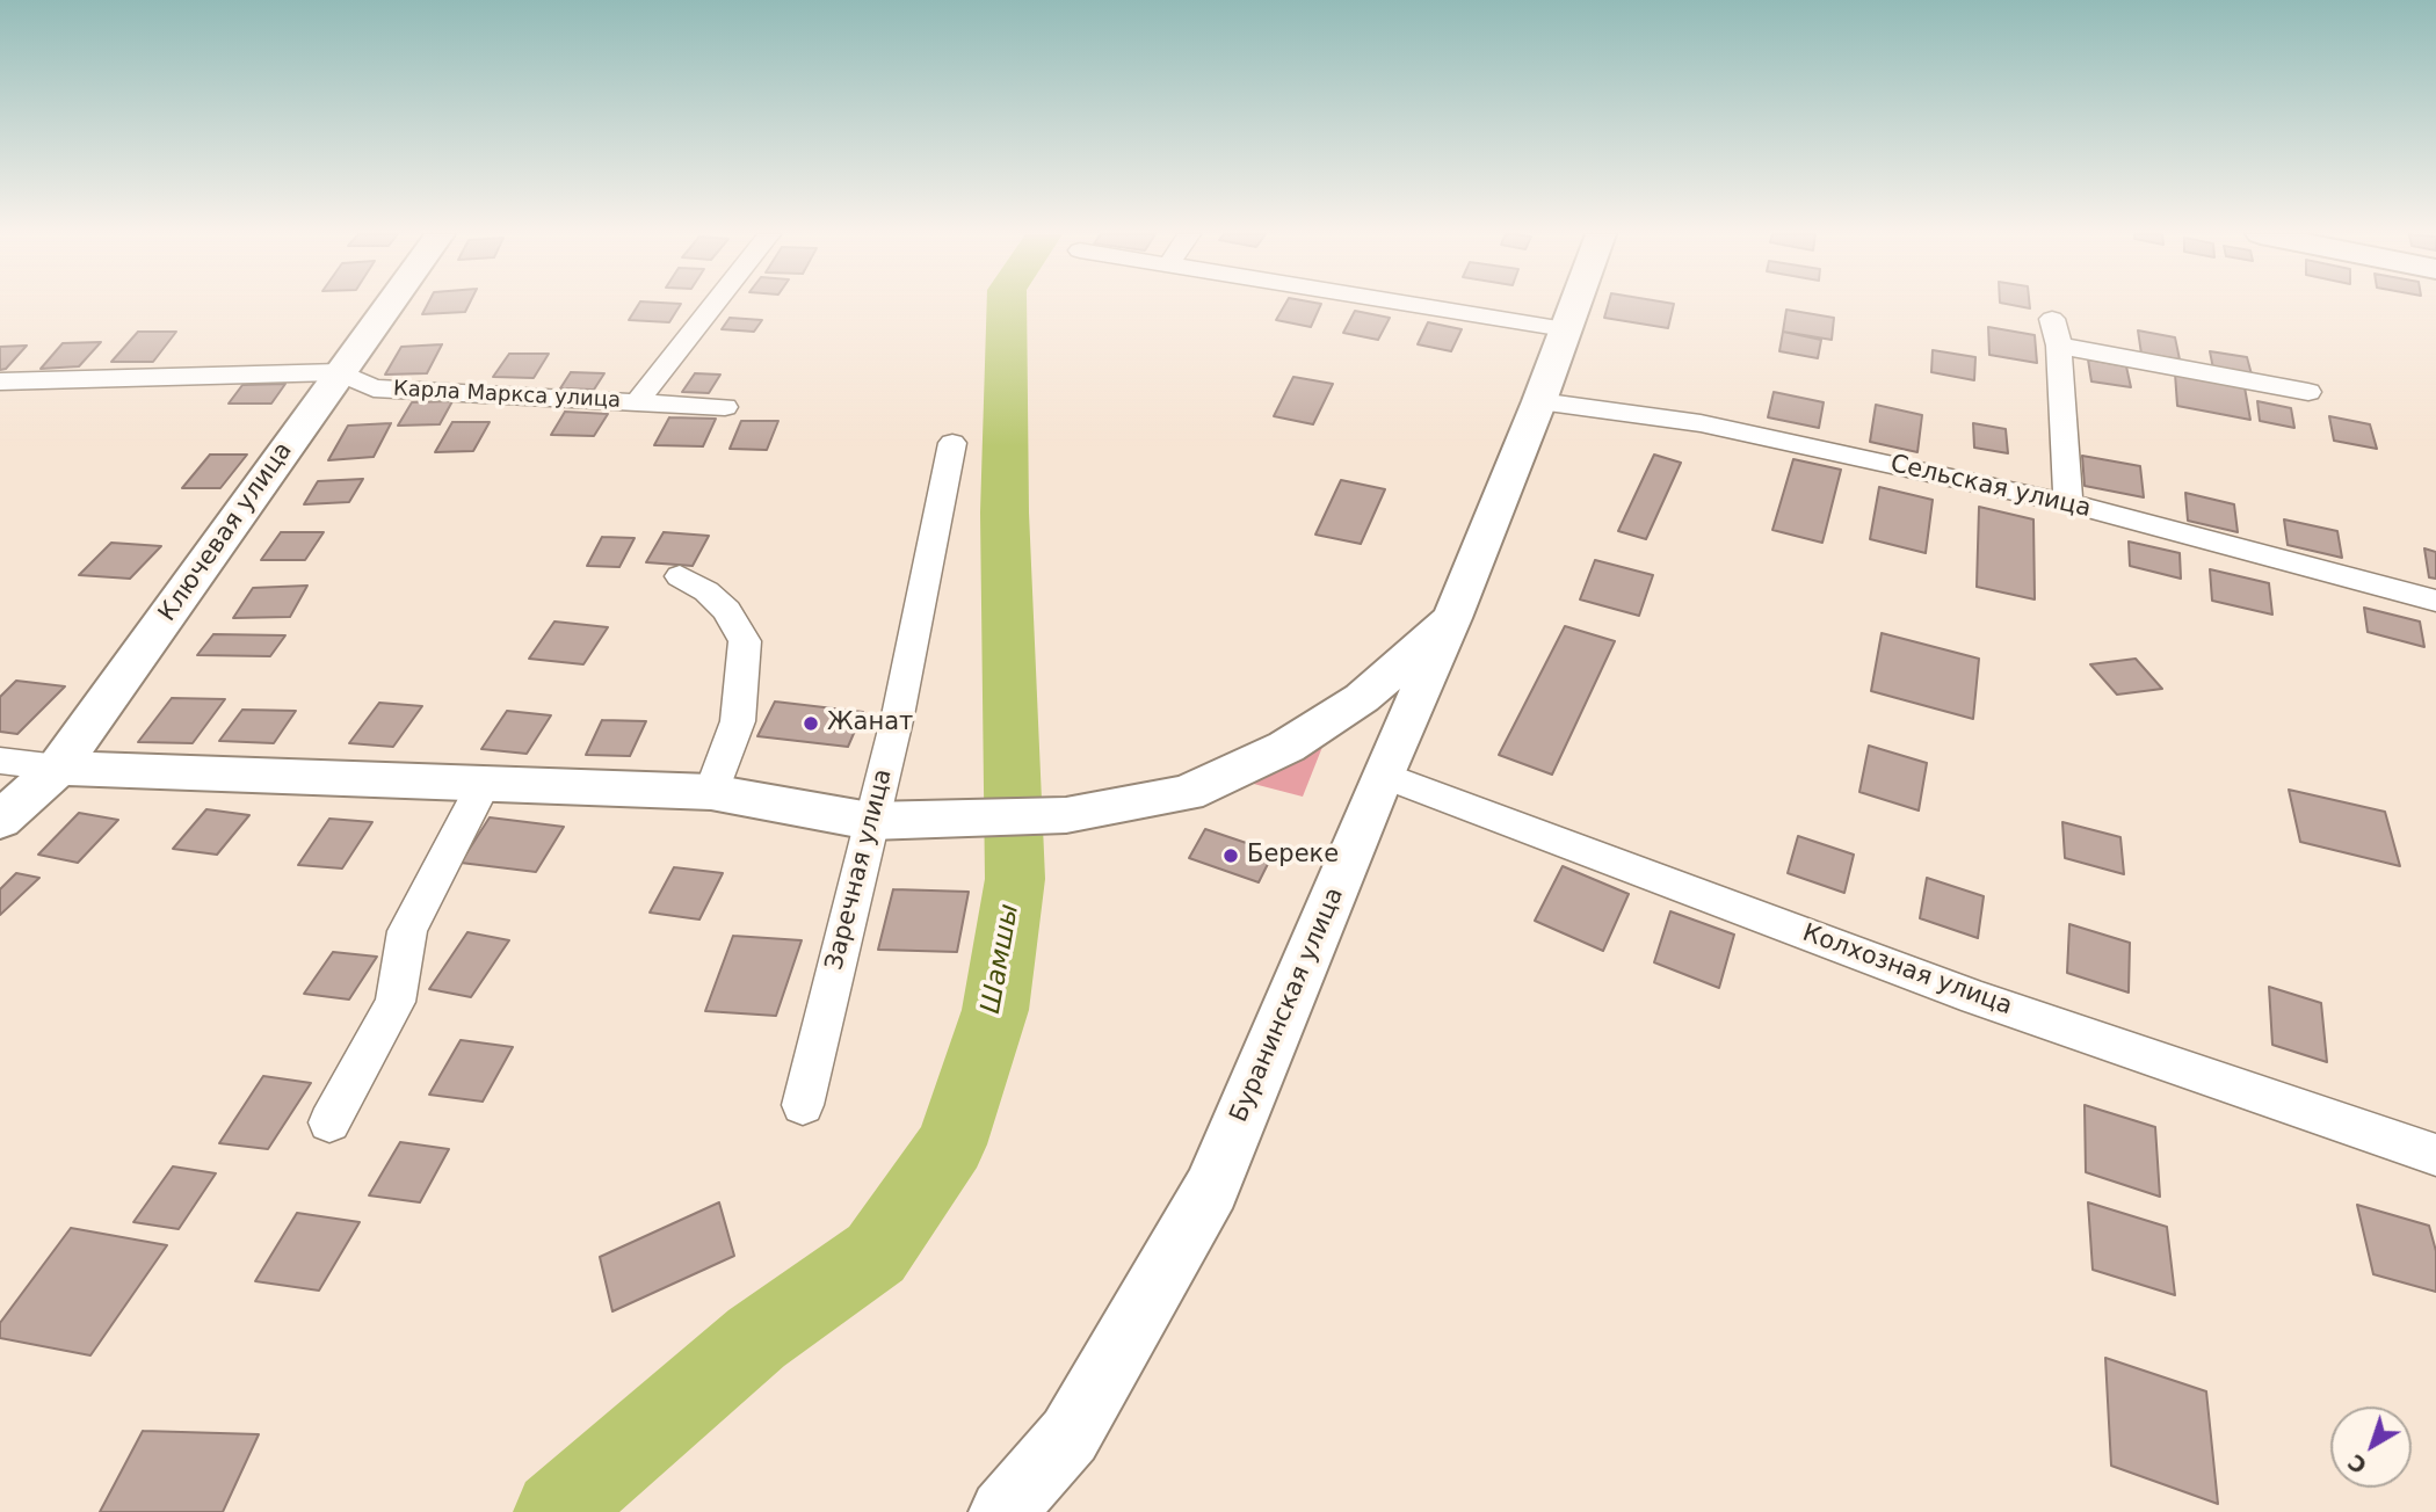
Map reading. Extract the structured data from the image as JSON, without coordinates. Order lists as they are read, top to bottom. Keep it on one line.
{"streets":{"street":["Карла Маркса улица","Сельская улица","Ключевая улица","Заречная улица","Колхозная улица","Буранинская улица"]},"crossings":[["Карла Маркса улица","Ключевая улица"],["Сельская улица","Буранинская улица"],["Колхозная улица","Буранинская улица"]],"water":["Шамшы"],"places":["Жанат","Береке"],"north":"bottom left"}
